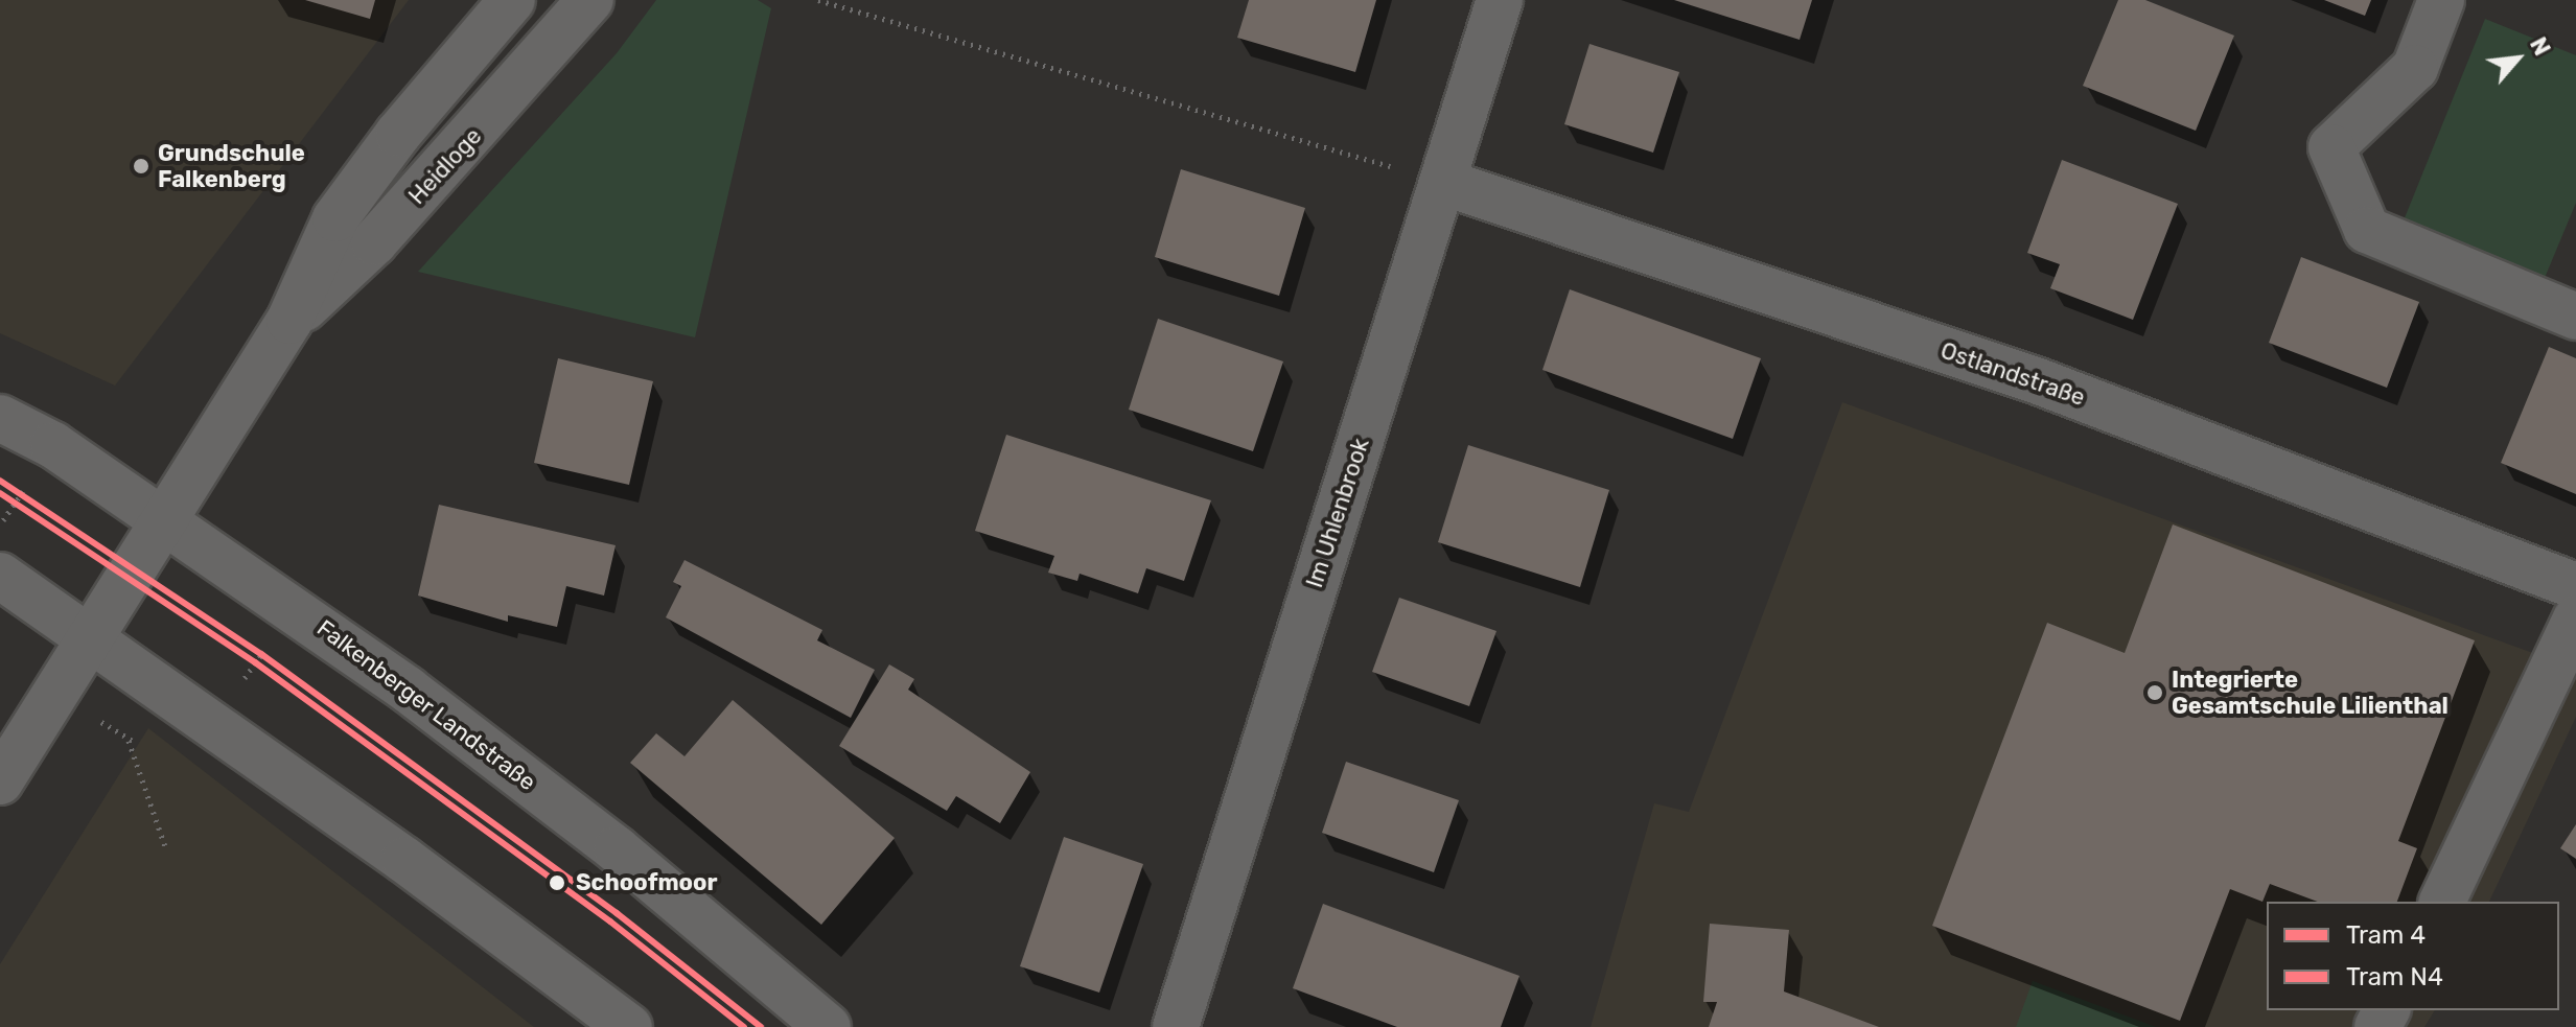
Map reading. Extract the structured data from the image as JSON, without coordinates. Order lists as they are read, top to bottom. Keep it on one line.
{"streets":{"street":["Heidloge","Ostlandstraße","Im Uhlenbrook","Falkenberger Landstraße"]},"crossings":[["Heidloge","Falkenberger Landstraße"],["Ostlandstraße","Im Uhlenbrook"]],"places":["Grundschule Falkenberg","Integrierte Gesamtschule Lilienthal","Schoofmoor"],"lines":["tram line 4","tram line N4"],"legend":["Tram 4","Tram N4"],"north":"top right"}
